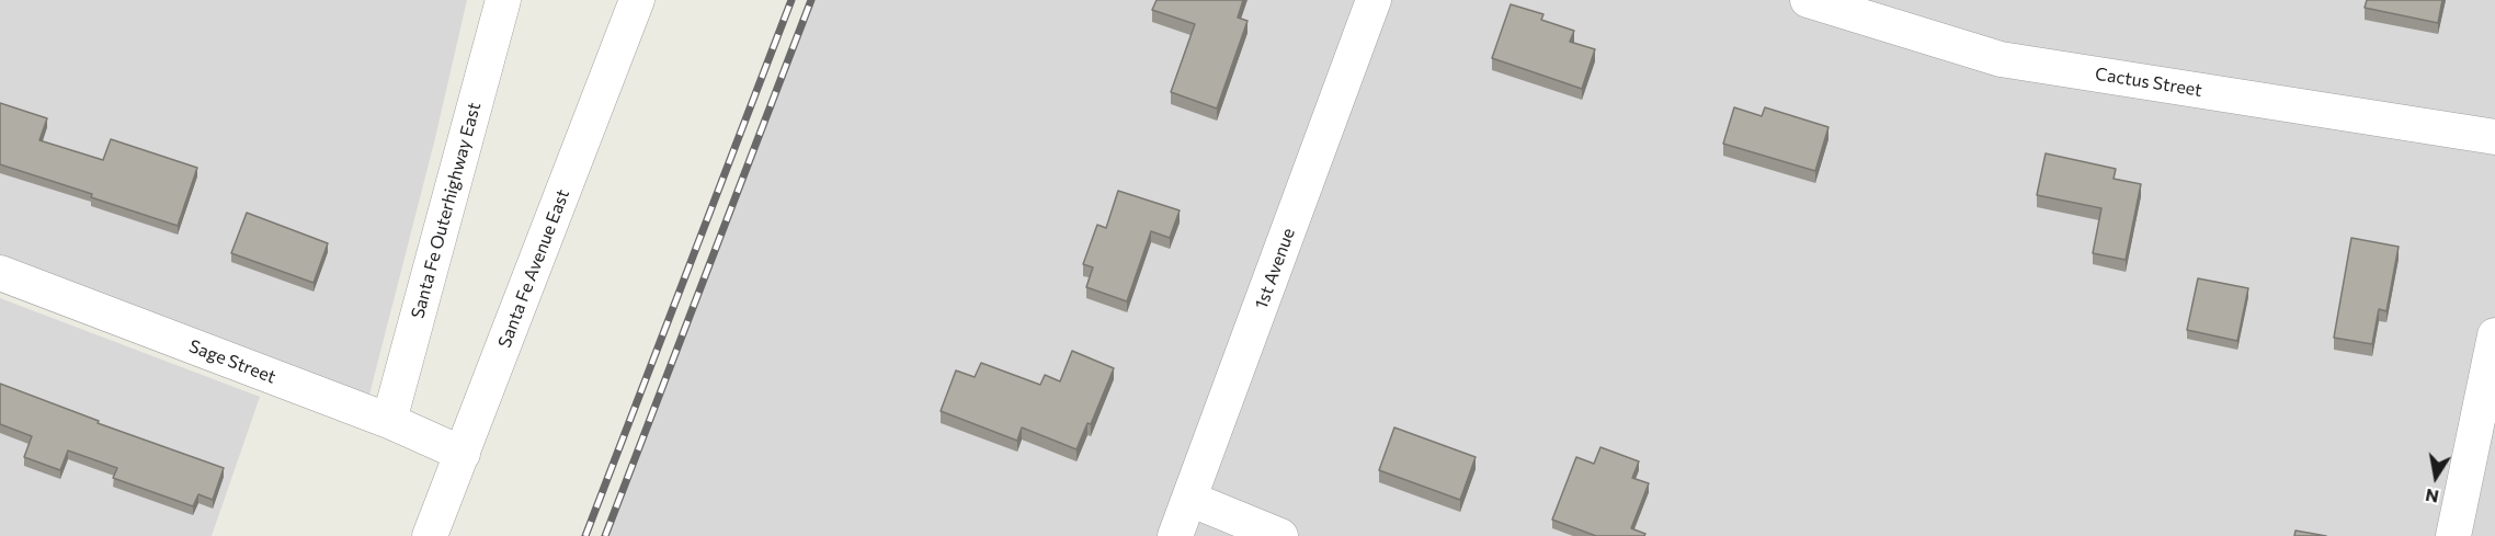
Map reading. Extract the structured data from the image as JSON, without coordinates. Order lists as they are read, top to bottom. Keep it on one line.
{"streets":{"street":["Cactus Street","Santa Fe Outerhighway East","Santa Fe Avenue East","1st Avenue","Sage Street"]},"crossings":[["Santa Fe Outerhighway East","Sage Street"],["Santa Fe Avenue East","Sage Street"]],"north":"bottom"}
